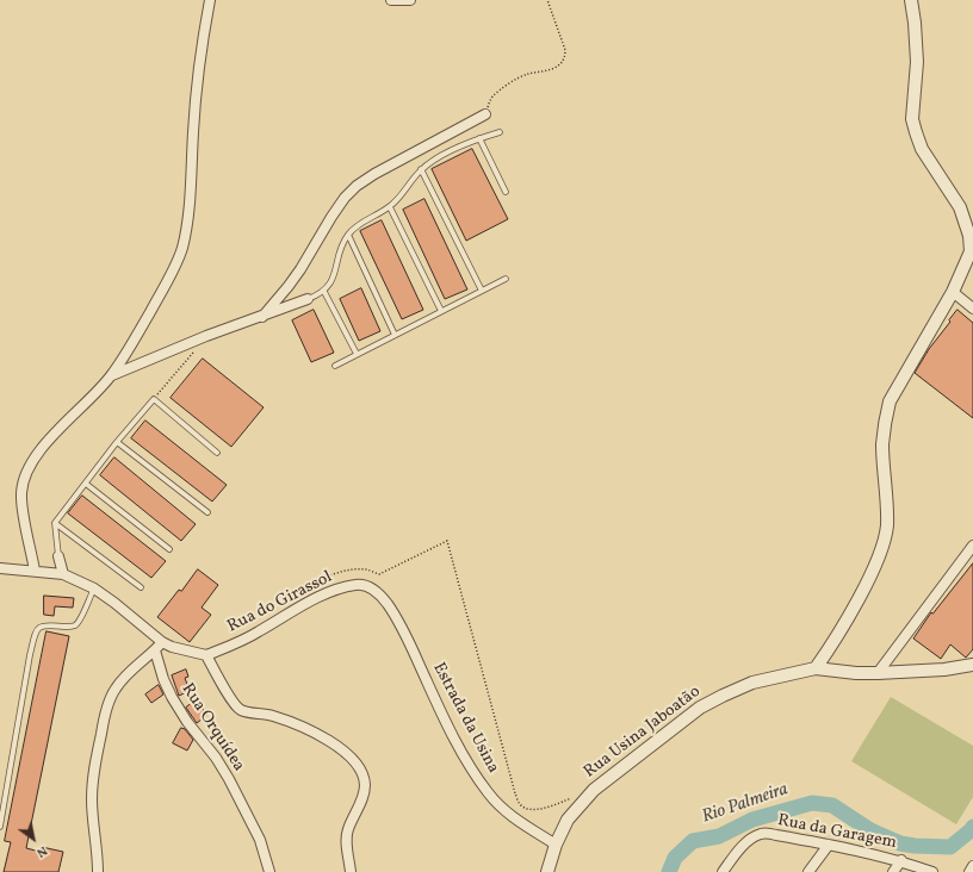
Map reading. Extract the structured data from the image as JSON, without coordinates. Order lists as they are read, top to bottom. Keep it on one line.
{"streets":{"street":["Rua do Girassol","Estrada da Usina","Rua Orquídea","Rua Usina Jaboatão","Rua da Garagem"]},"crossings":[["Rua do Girassol","Estrada da Usina"],["Estrada da Usina","Rua Usina Jaboatão"]],"water":["Rio Palmeira"],"north":"bottom right"}
